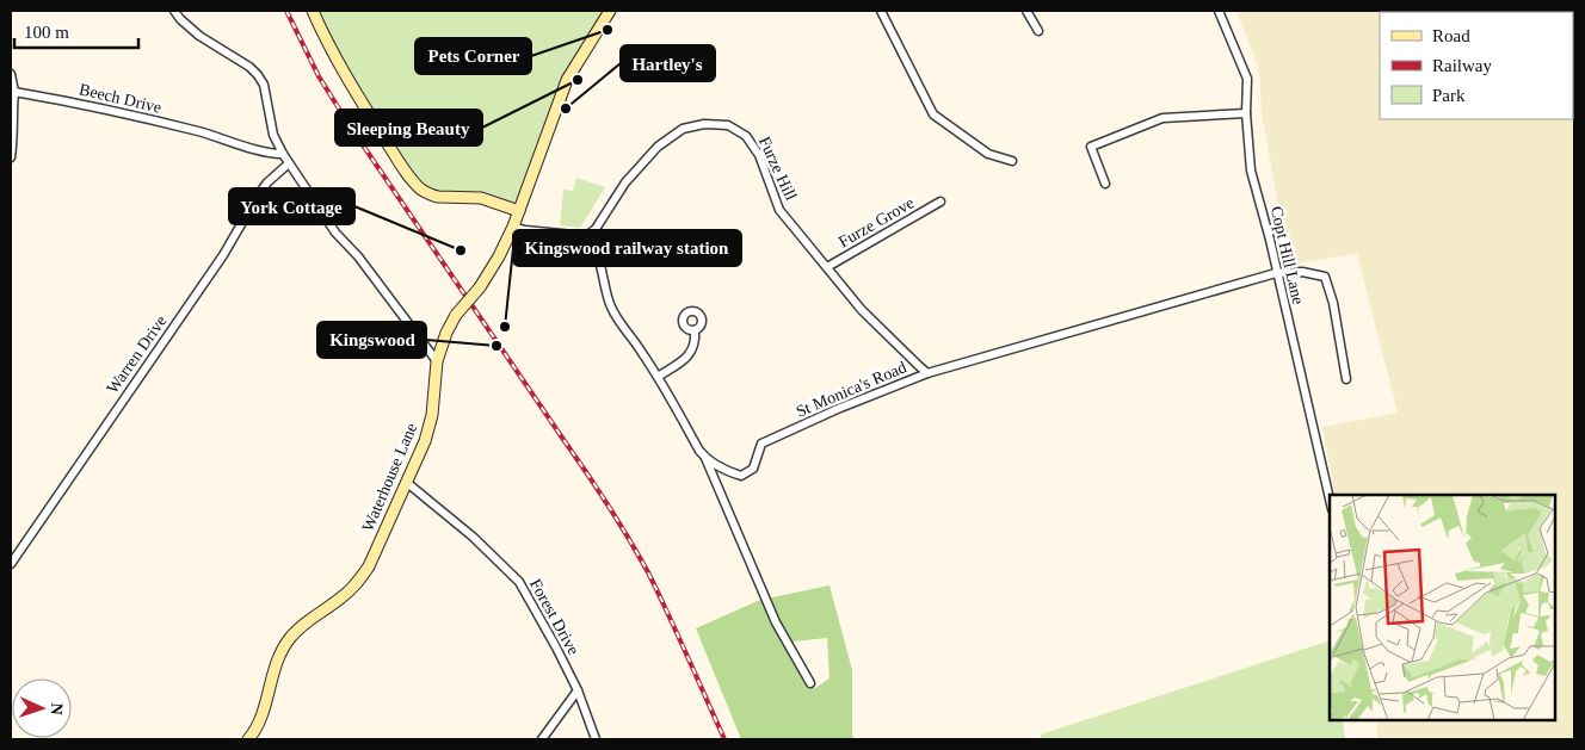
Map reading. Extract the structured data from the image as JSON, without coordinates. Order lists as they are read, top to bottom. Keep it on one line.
{"streets":{"main road":["Waterhouse Lane"],"street":["Beech Drive","Furze Hill","Furze Grove","Copt Hill Lane","Warren Drive","St Monica's Road","Forest Drive"]},"crossings":[["Furze Hill","Furze Grove"],["Furze Hill","St Monica's Road"],["Copt Hill Lane","St Monica's Road"],["Waterhouse Lane","Forest Drive"]],"places":["Pets Corner","Sleeping Beauty","Hartley's","York Cottage","Kingswood railway station","Kingswood"],"legend":["Road","Railway","Park"],"scale_bar":"100 m","north":"right"}
